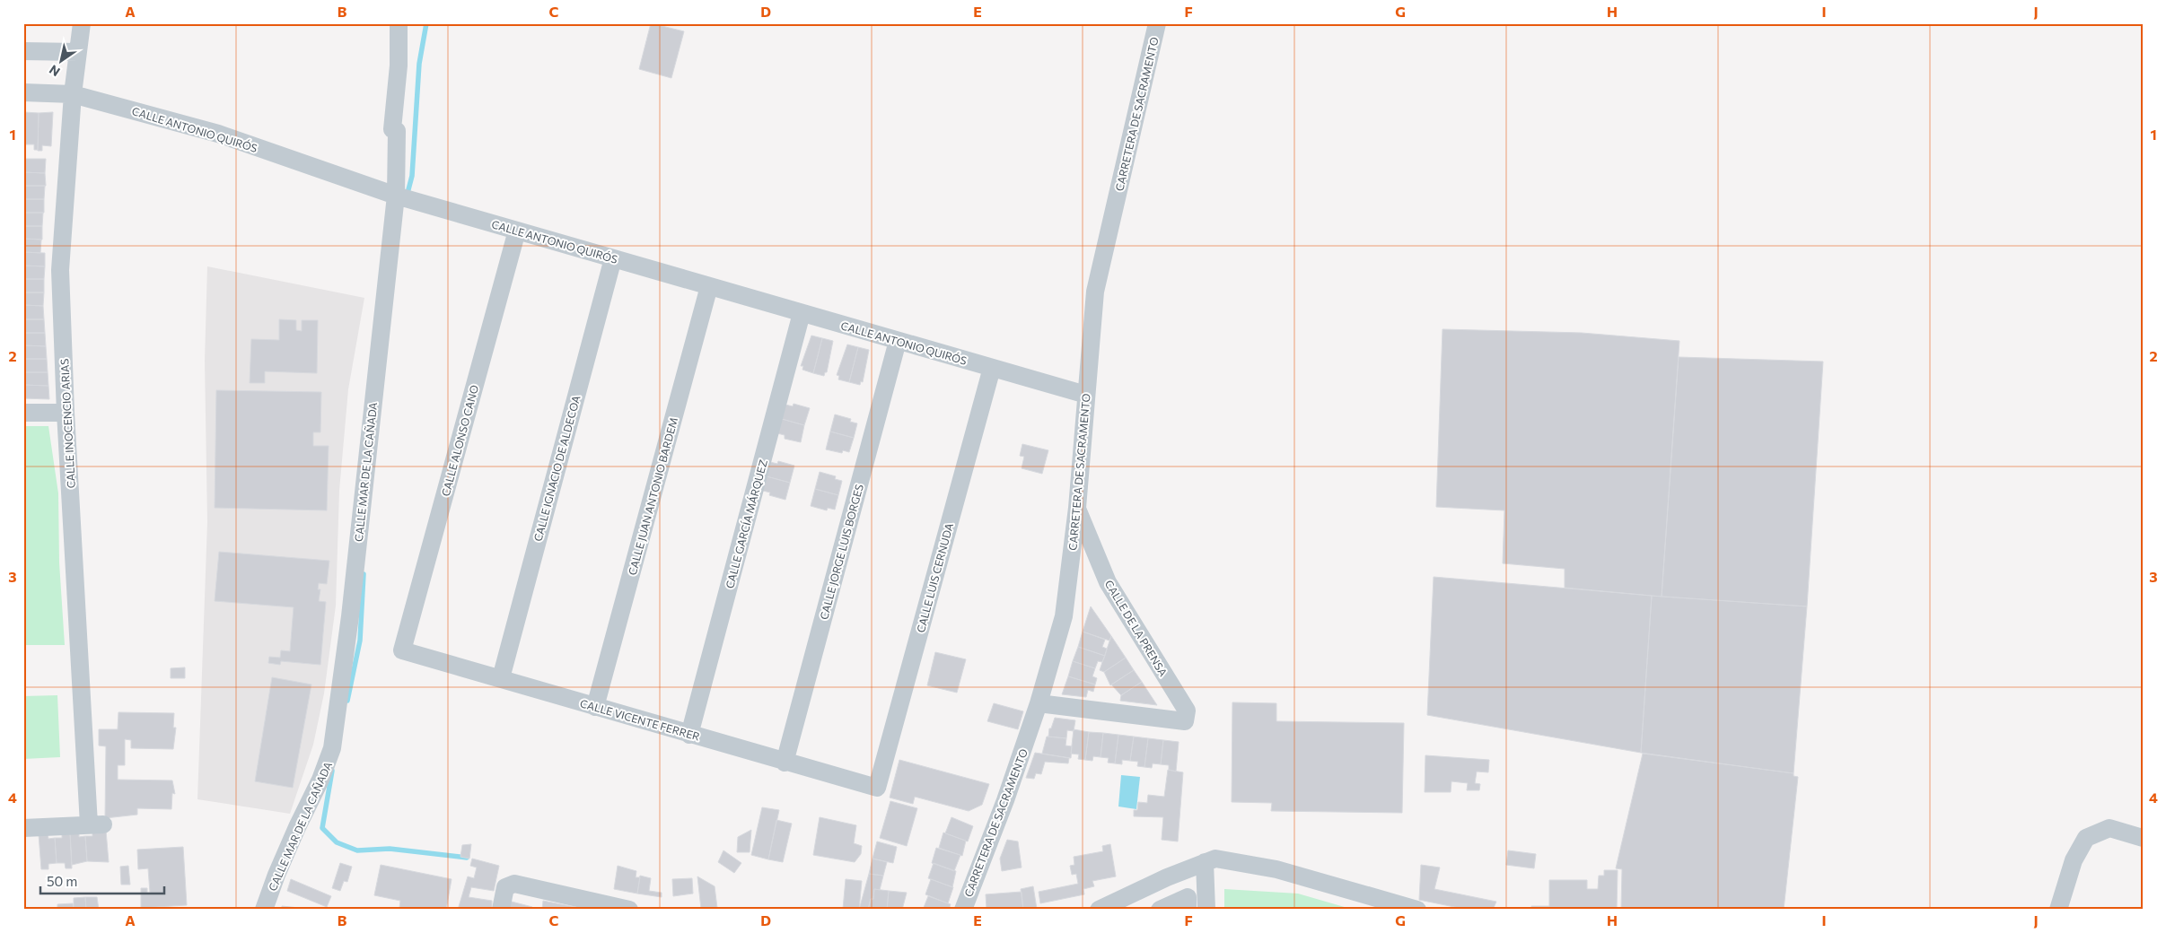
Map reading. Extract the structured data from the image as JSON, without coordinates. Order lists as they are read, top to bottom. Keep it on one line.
{"streets":{"street":["CARRETERA DE SACRAMENTO","CALLE ANTONIO QUIRÓS","CALLE INOCENCIO ARIAS","CALLE ALONSO CANO","CALLE IGNACIO DE ALDECOA","CALLE MAR DE LA CAÑADA","CALLE JUAN ANTONIO BARDEM","CALLE GARCÍA MÁRQUEZ","CALLE JORGE LUIS BORGES","CALLE LUIS CERNUDA","CALLE DE LA PRENSA","CALLE VICENTE FERRER"]},"crossings":[["CARRETERA DE SACRAMENTO","CALLE ANTONIO QUIRÓS"],["CARRETERA DE SACRAMENTO","CALLE DE LA PRENSA"],["CALLE ANTONIO QUIRÓS","CALLE INOCENCIO ARIAS"],["CALLE ANTONIO QUIRÓS","CALLE ALONSO CANO"],["CALLE ANTONIO QUIRÓS","CALLE IGNACIO DE ALDECOA"],["CALLE ANTONIO QUIRÓS","CALLE MAR DE LA CAÑADA"],["CALLE ANTONIO QUIRÓS","CALLE JUAN ANTONIO BARDEM"],["CALLE ANTONIO QUIRÓS","CALLE GARCÍA MÁRQUEZ"],["CALLE ANTONIO QUIRÓS","CALLE JORGE LUIS BORGES"],["CALLE ANTONIO QUIRÓS","CALLE LUIS CERNUDA"],["CALLE ALONSO CANO","CALLE VICENTE FERRER"],["CALLE IGNACIO DE ALDECOA","CALLE VICENTE FERRER"],["CALLE JUAN ANTONIO BARDEM","CALLE VICENTE FERRER"],["CALLE GARCÍA MÁRQUEZ","CALLE VICENTE FERRER"],["CALLE JORGE LUIS BORGES","CALLE VICENTE FERRER"],["CALLE LUIS CERNUDA","CALLE VICENTE FERRER"]],"scale_bar":"50 m","north":"bottom left","grid":{"columns":["A","B","C","D","E","F","G","H","I","J"],"rows":["1","2","3","4"]}}
